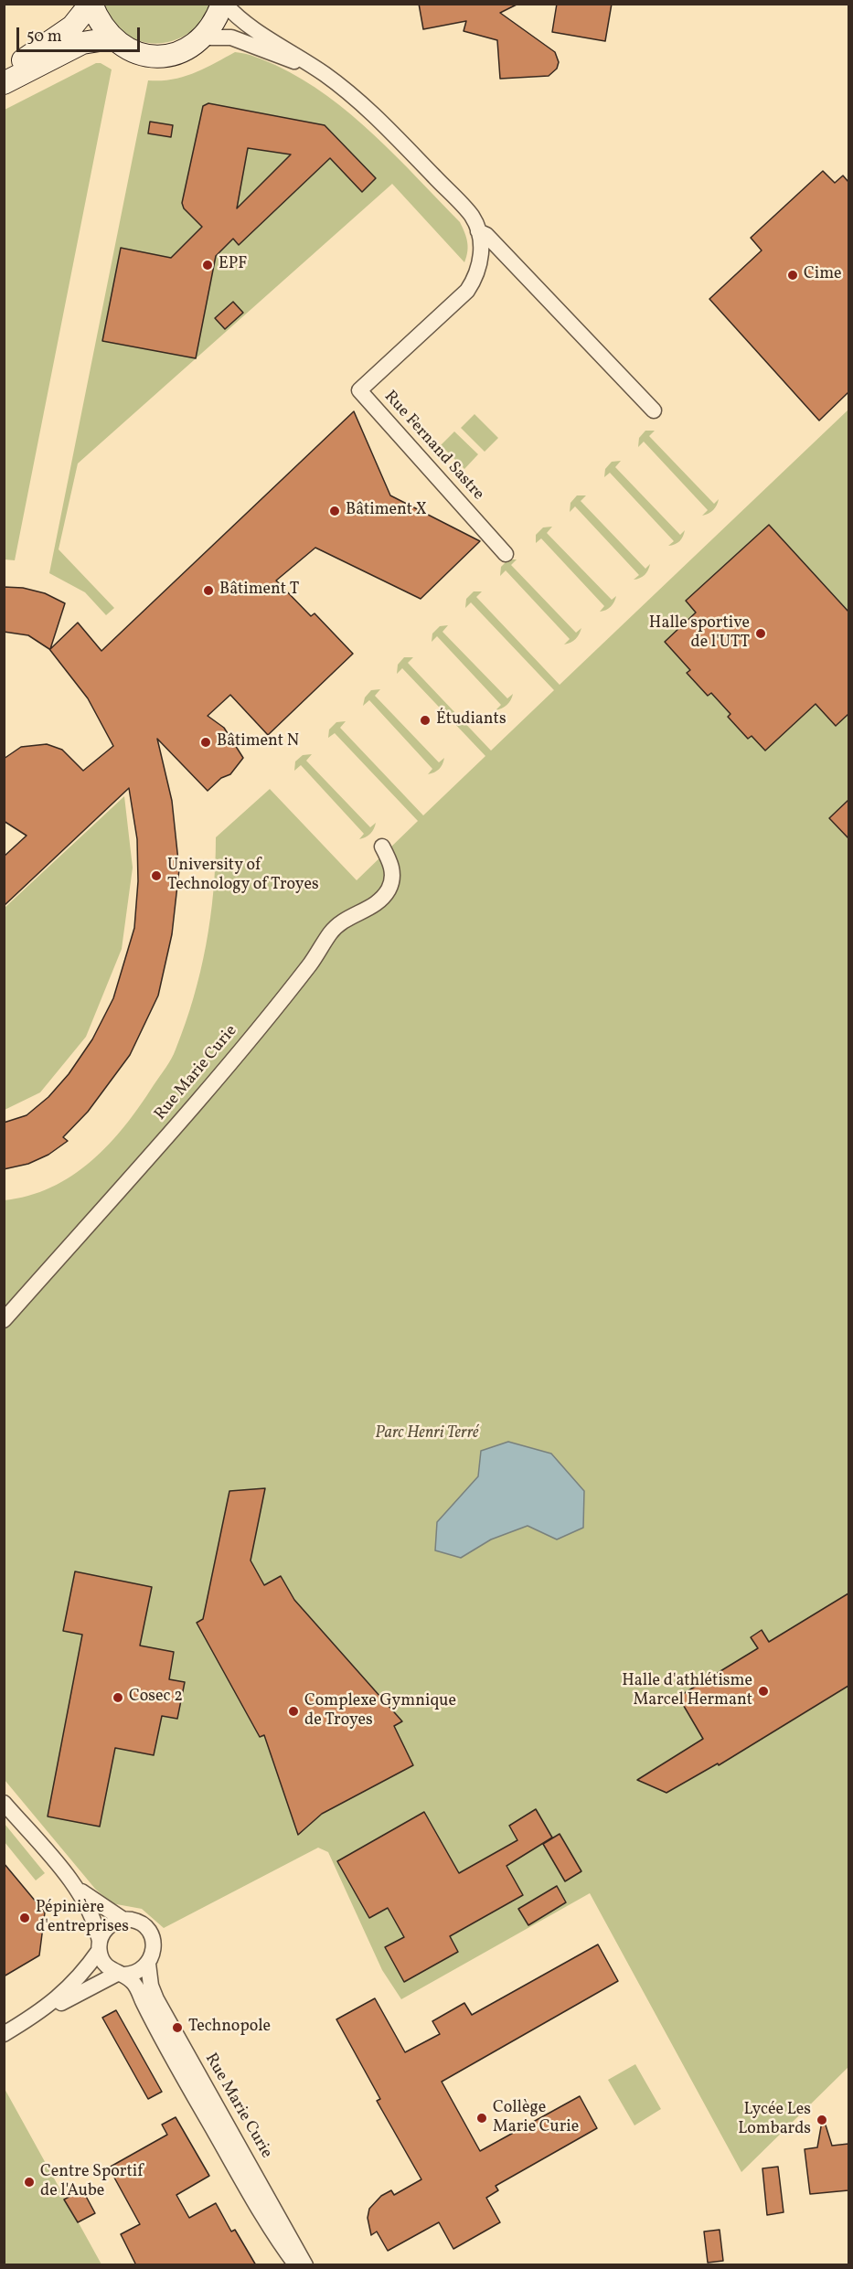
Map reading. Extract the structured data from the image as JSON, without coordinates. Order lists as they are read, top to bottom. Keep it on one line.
{"streets":{"street":["Rue Fernand Sastre","Rue Marie Curie"]},"parks":["Parc Henri Terré"],"places":["EPF","Cime","Bâtiment X","Bâtiment T","Halle sportive de l'UTT","Étudiants","Bâtiment N","University of Technology of Troyes","Halle d'athlétisme Marcel Hermant","Cosec 2","Complexe Gymnique de Troyes","Pépinière d'entreprises","Technopole","Collège Marie Curie","Lycée Les Lombards","Centre Sportif de l'Aube"],"scale_bar":"50 m"}
